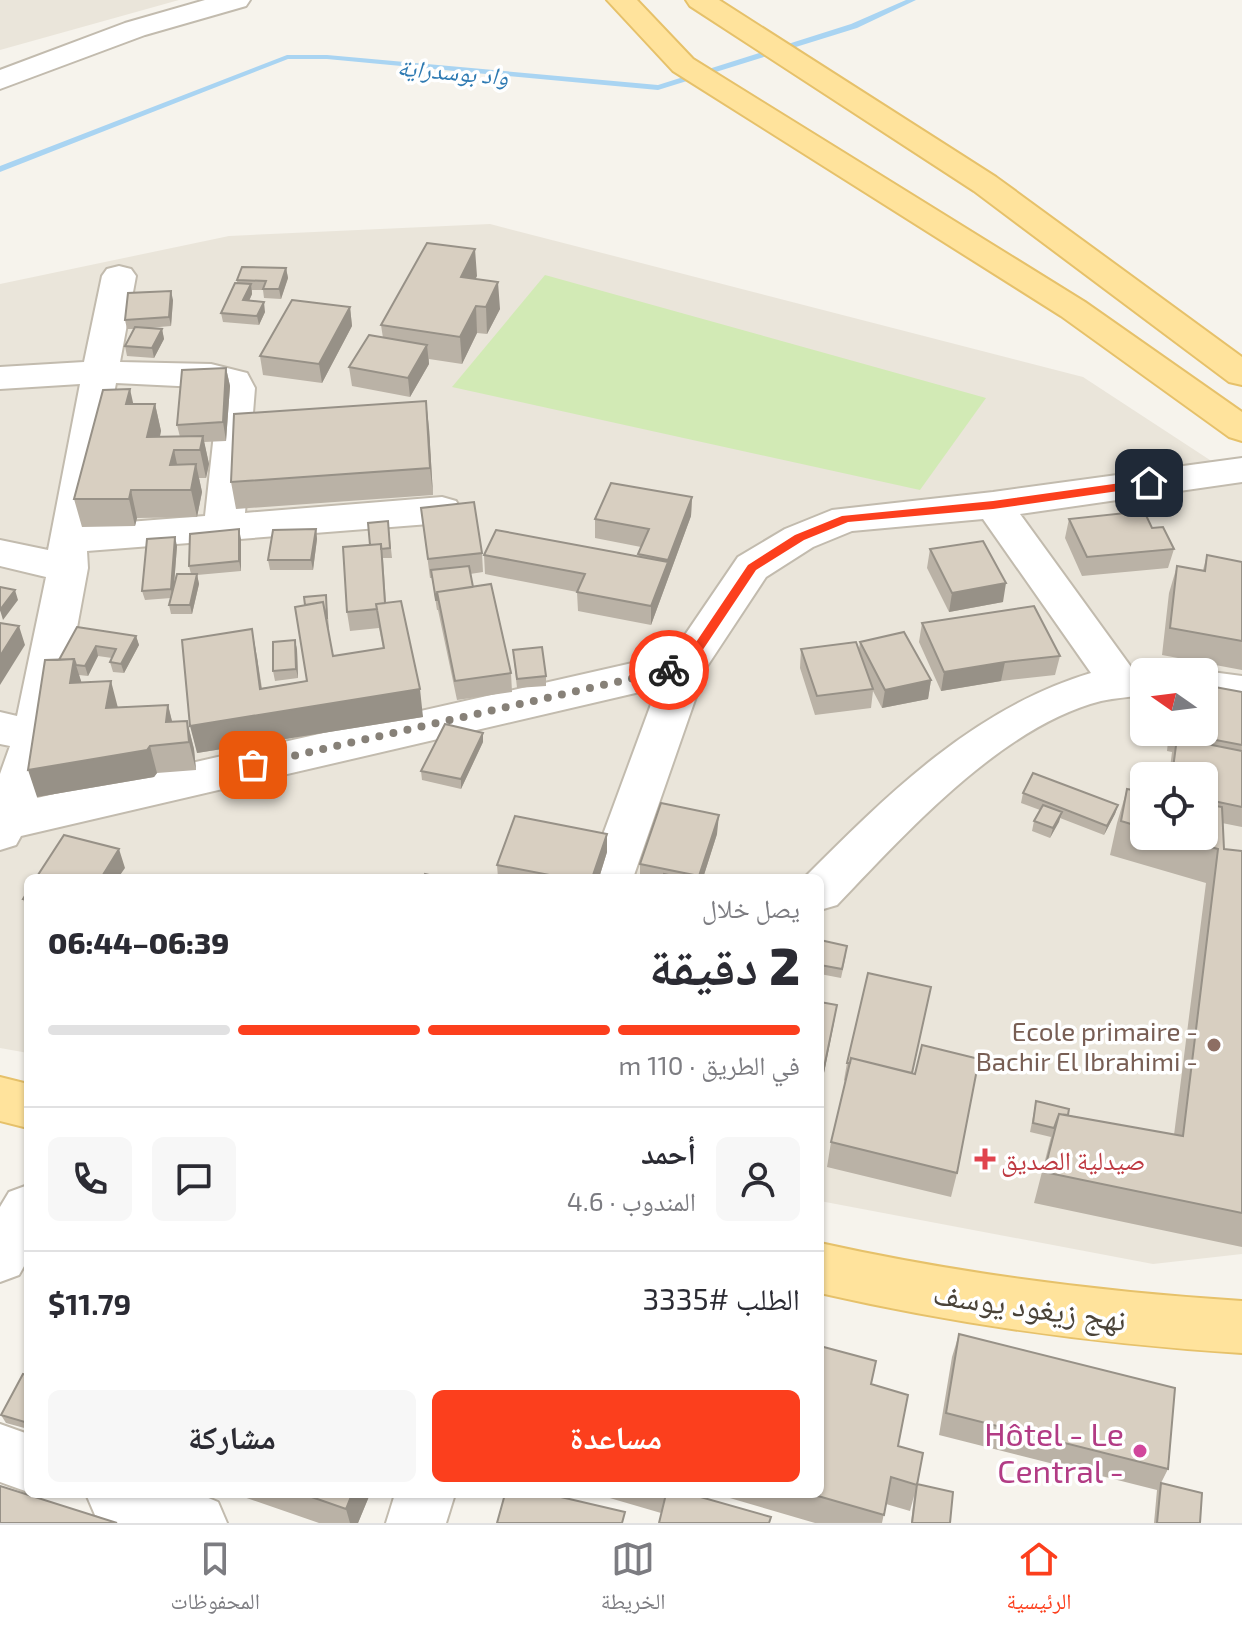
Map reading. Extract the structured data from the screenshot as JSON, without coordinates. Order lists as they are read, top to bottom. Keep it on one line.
{"streets":{"main road":["نهج زيغود يوسف"]},"water":["واد بوسدراية"],"places":{"other":["Ecole primaire - Bachir El Ibrahimi -","Hôtel - Le Central -"],"health":["صيدلية الصديق"]},"north":"left","page":{"heading":["2 دقيقة","يصل خلال","06:39–06:44"],"panel":["أحمد","المندوب · 4.6","الطلب #3335","$11.79"],"bar":"في الطريق · 110 m","buttons":["مساعدة","مشاركة"],"tabs":["الرئيسية","الخريطة","المحفوظات"]}}
